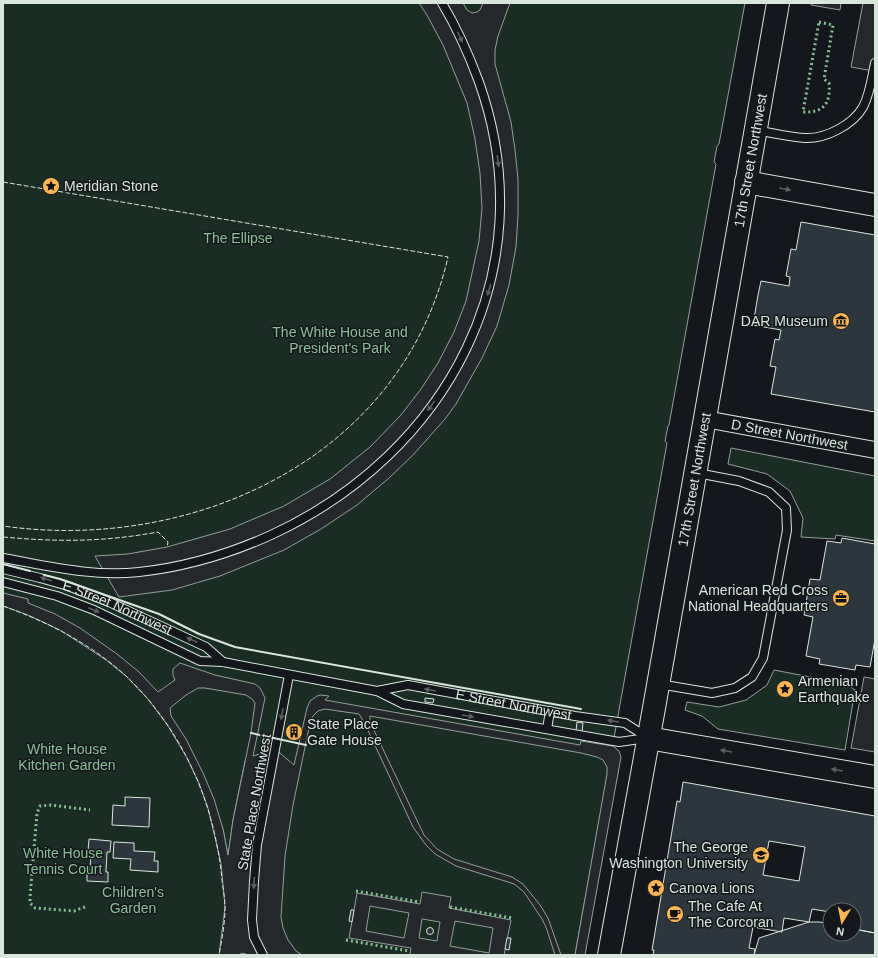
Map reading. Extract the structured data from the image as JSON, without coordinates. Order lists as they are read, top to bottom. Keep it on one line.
{"streets":{"main road":["17th Street Northwest","E Street Northwest"],"street":["D Street Northwest"],"lane":["State Place Northwest"]},"crossings":[["17th Street Northwest","D Street Northwest"],["17th Street Northwest","E Street Northwest"],["E Street Northwest","State Place Northwest"]],"one_way":["State Place Northwest"],"parks":["The Ellipse","The White House and President's Park","White House Kitchen Garden","White House Tennis Court","Children's Garden"],"places":{"place":["Meridian Stone","Armenian Earthquake","Canova Lions"],"museum":["DAR Museum"],"office":["American Red Cross National Headquarters"],"building":["State Place Gate House"],"school or university":["The George Washington University"],"cafe":["The Cafe At The Corcoran"]},"north":"bottom"}
